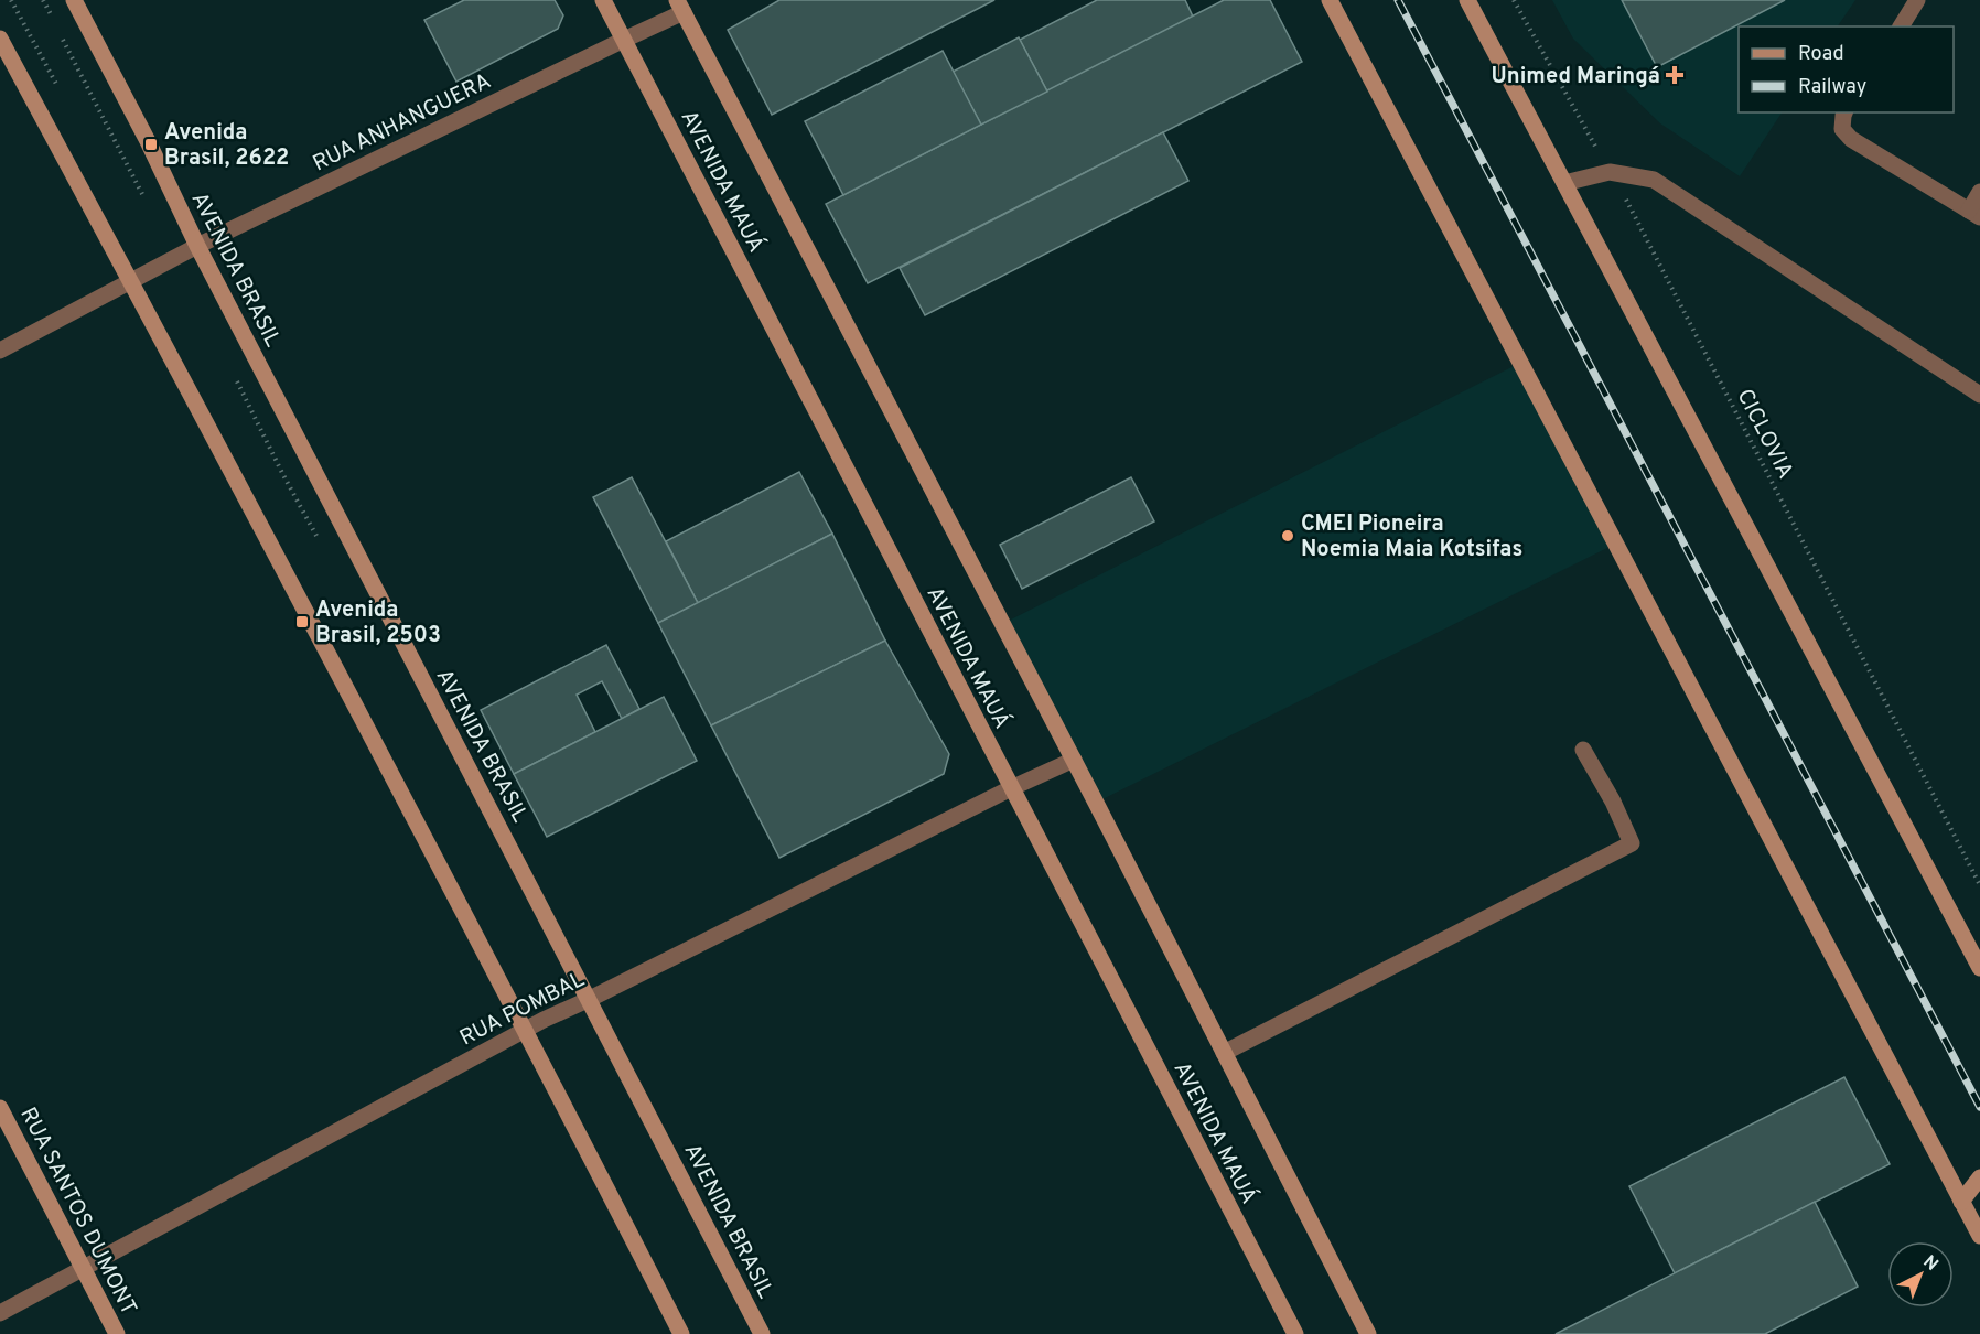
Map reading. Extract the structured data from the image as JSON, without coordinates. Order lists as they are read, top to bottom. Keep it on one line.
{"streets":{"main road":["AVENIDA MAUÁ","AVENIDA BRASIL","RUA SANTOS DUMONT"],"street":["RUA ANHANGUERA","RUA POMBAL"],"path":["CICLOVIA"]},"crossings":[["RUA ANHANGUERA","AVENIDA MAUÁ"],["RUA ANHANGUERA","AVENIDA BRASIL"],["AVENIDA MAUÁ","RUA POMBAL"],["AVENIDA BRASIL","RUA POMBAL"],["RUA POMBAL","RUA SANTOS DUMONT"]],"places":{"health":["Unimed Maringá"],"transit":["Avenida Brasil, 2622","Avenida Brasil, 2503"],"other":["CMEI Pioneira Noemia Maia Kotsifas"]},"legend":["Road","Railway"],"north":"top right"}
